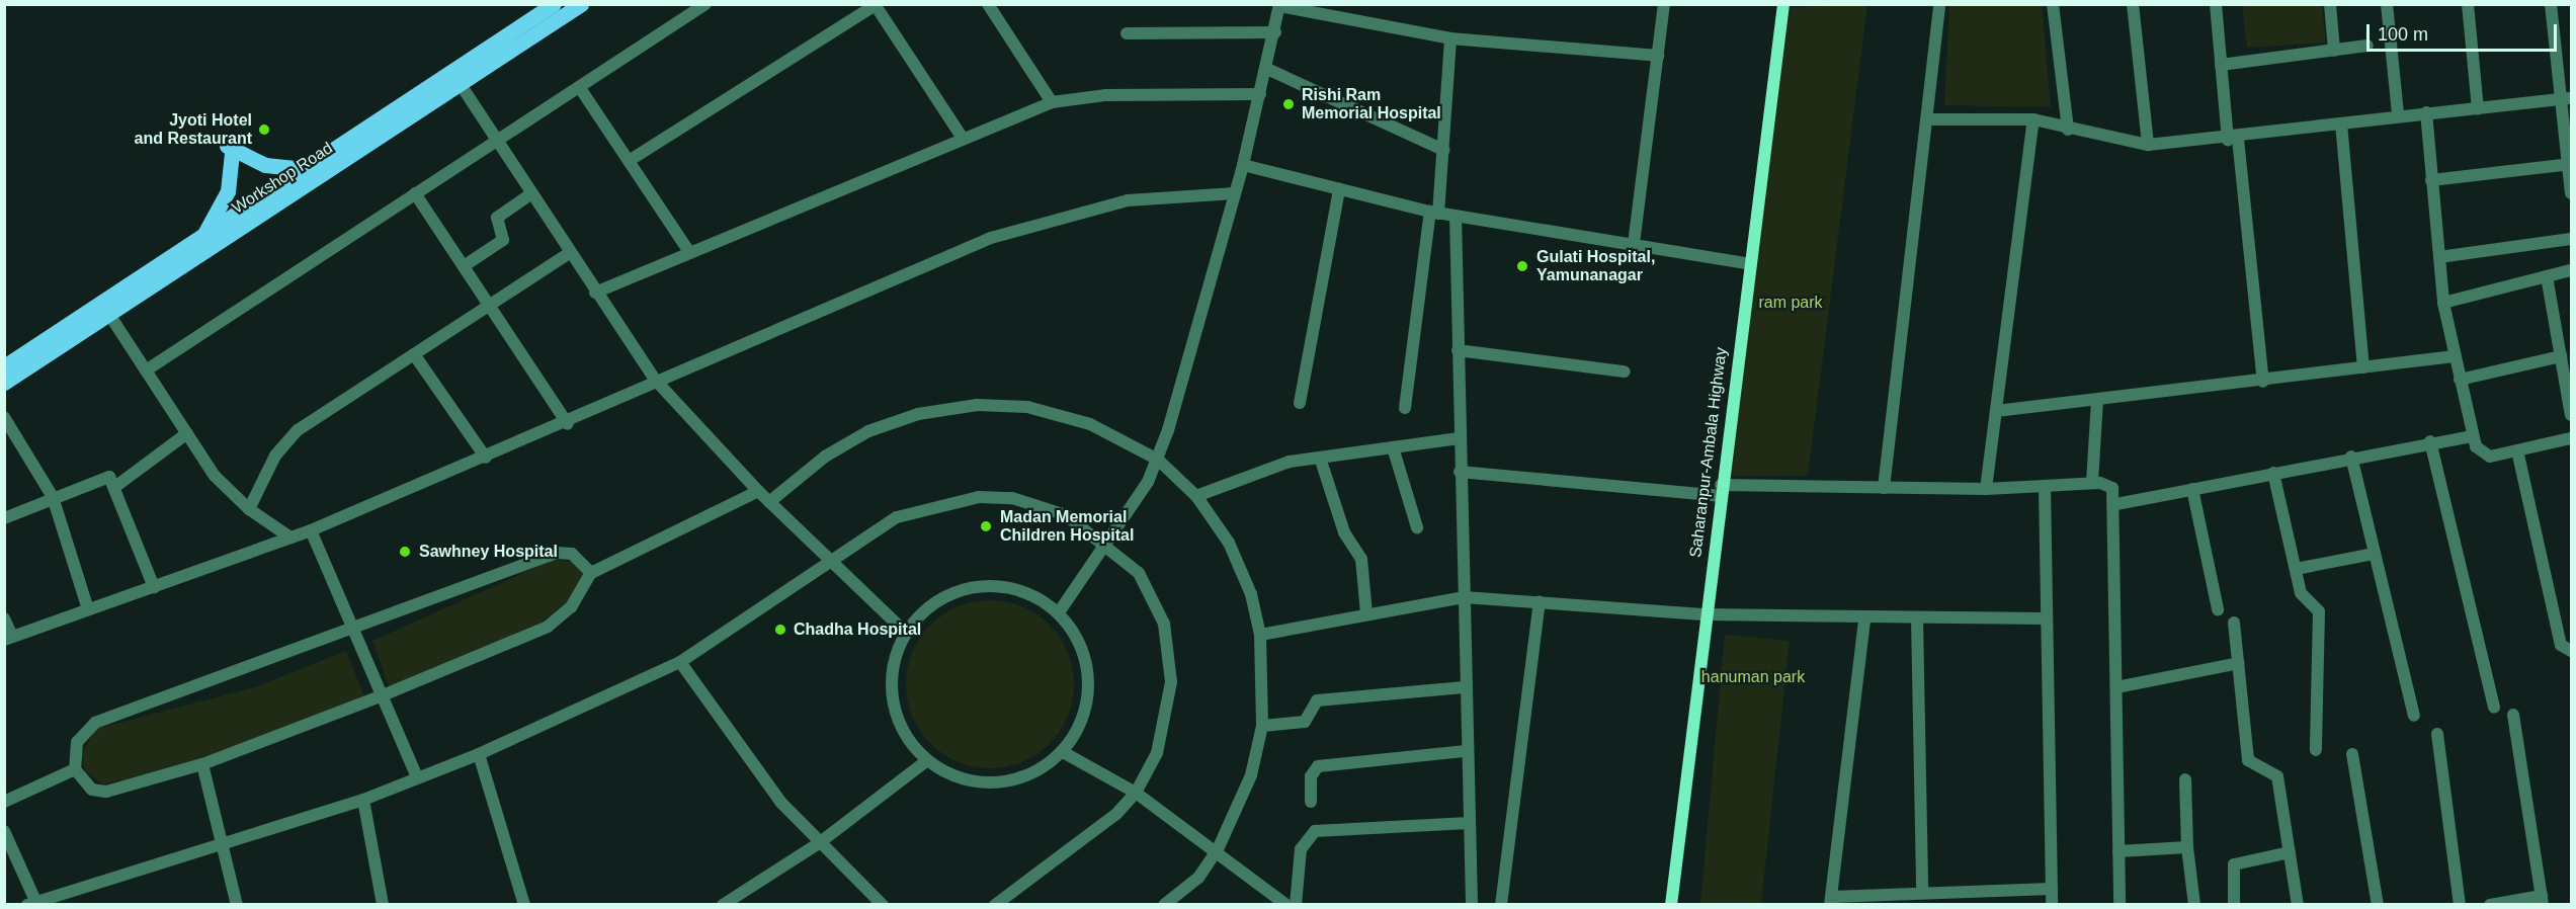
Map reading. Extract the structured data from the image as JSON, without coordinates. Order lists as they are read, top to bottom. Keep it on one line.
{"streets":{"main road":["Workshop Road","Saharanpur-Ambala Highway"]},"parks":["ram park","hanuman park"],"places":["Rishi Ram Memorial Hospital","Jyoti Hotel and Restaurant","Gulati Hospital, Yamunanagar","Madan Memorial Children Hospital","Sawhney Hospital","Chadha Hospital"],"scale_bar":"100 m"}
